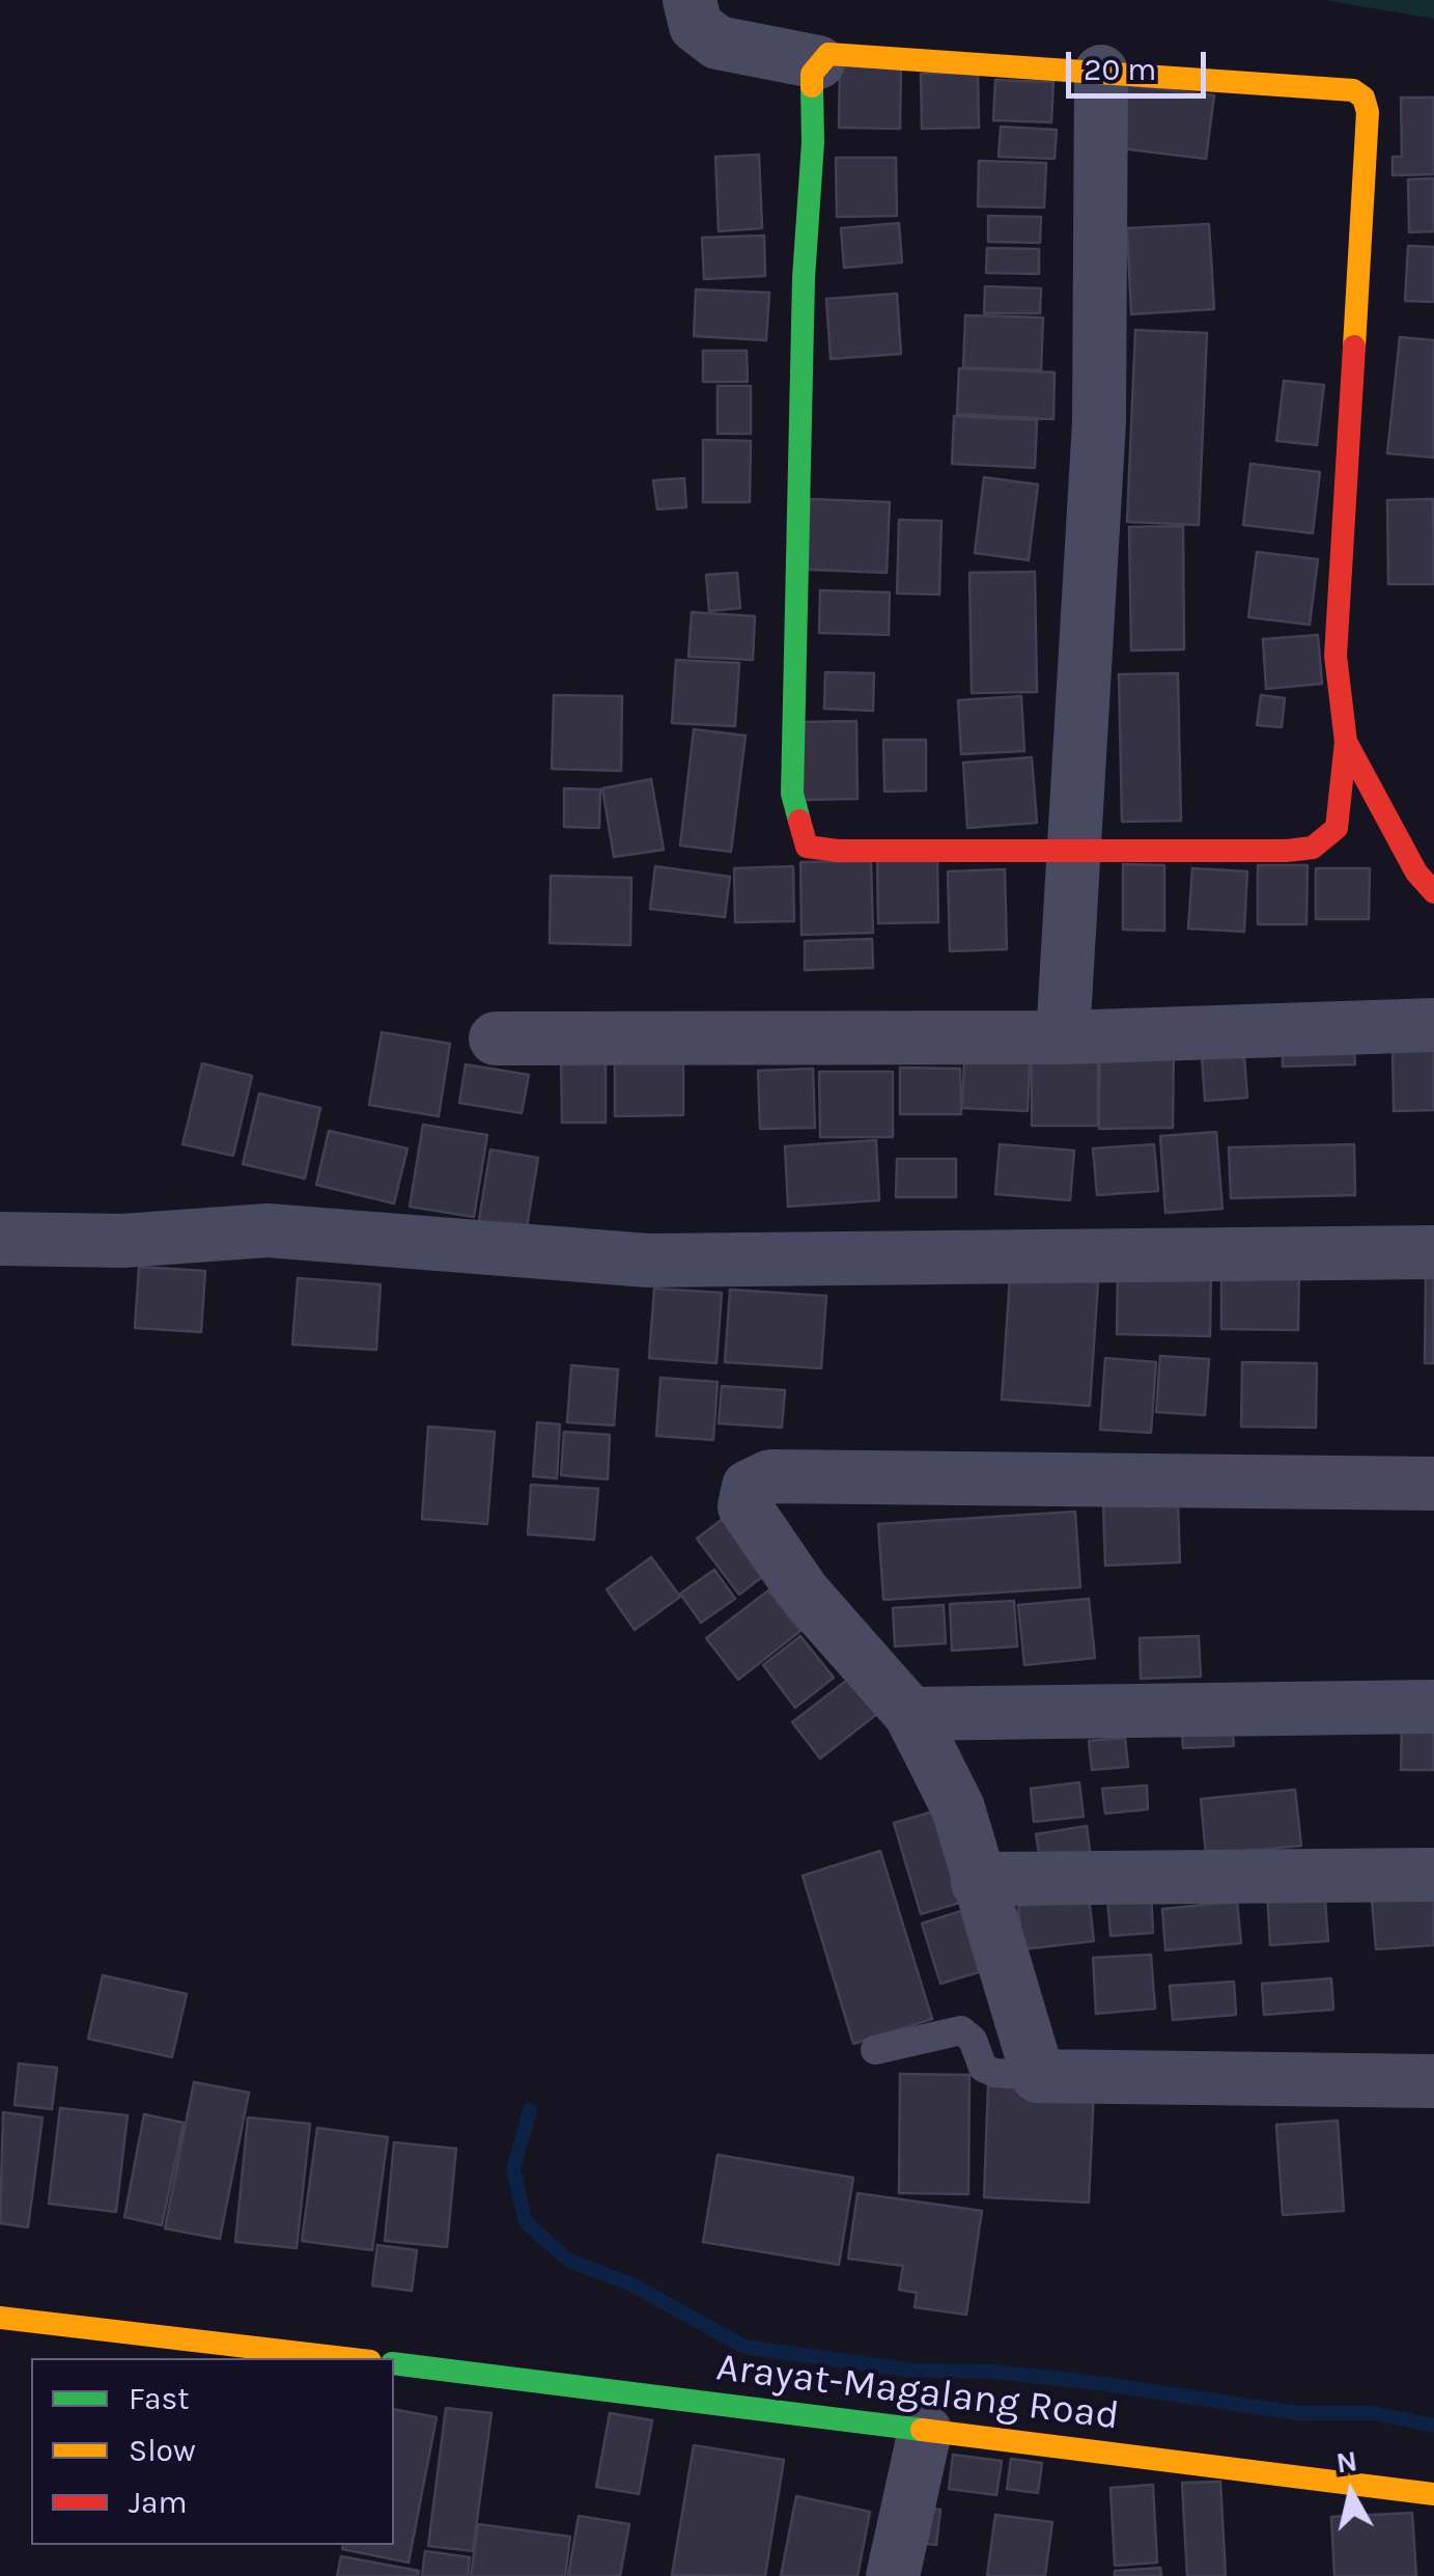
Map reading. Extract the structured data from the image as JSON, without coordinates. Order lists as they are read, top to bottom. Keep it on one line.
{"streets":{"street":["Arayat-Magalang Road"]},"legend":["Fast","Slow","Jam"],"scale_bar":"20 m","north":"top"}
